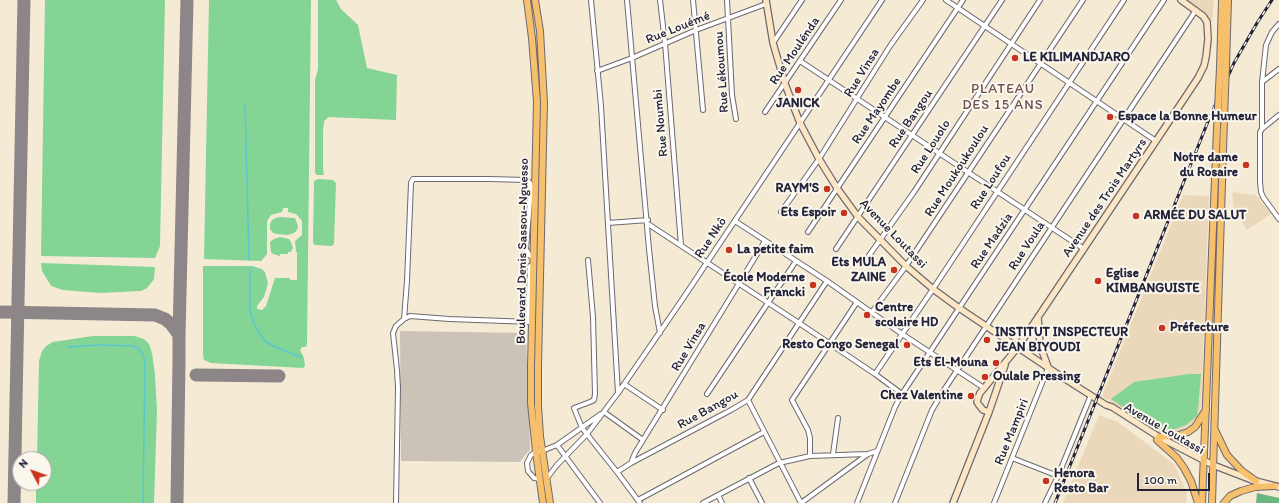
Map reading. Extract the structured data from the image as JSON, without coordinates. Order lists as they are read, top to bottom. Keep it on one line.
{"streets":{"main road":["Avenue des Trois Martyrs","Avenue Loutassi","Boulevard Denis Sassou-Nguesso"],"street":["Rue Louémé","Rue Moulénda","Rue Lékoumou","Rue Vinsa","Rue Mayombe","Rue Bangou","Rue Noumbi","Rue Louolo","Rue Moukoukoulou","Rue Loufou","Rue Nkô","Rue Madzia","Rue Voula","Rue Mampiri"]},"crossings":[["Rue Louémé","Rue Lékoumou"],["Rue Louémé","Rue Noumbi"],["Rue Louémé","Avenue Loutassi"],["Rue Moulénda","Avenue Loutassi"],["Rue Vinsa","Rue Bangou"],["Rue Vinsa","Avenue Loutassi"],["Rue Mayombe","Avenue Loutassi"],["Rue Bangou","Avenue Loutassi"],["Rue Louolo","Avenue Loutassi"],["Rue Moukoukoulou","Avenue Loutassi"],["Rue Loufou","Avenue Loutassi"],["Avenue des Trois Martyrs","Avenue Loutassi"],["Avenue des Trois Martyrs","Rue Voula"],["Avenue Loutassi","Rue Nkô"],["Avenue Loutassi","Rue Madzia"],["Avenue Loutassi","Rue Voula"],["Avenue Loutassi","Rue Mampiri"],["Rue Nkô","Boulevard Denis Sassou-Nguesso"]],"districts":["PLATEAU DES 15 ANS"],"places":["LE KILIMANDJARO","JANICK","Espace la Bonne Humeur","Notre dame du Rosaire","RAYM'S","Ets Espoir","ARMÉE DU SALUT","La petite faim","Ets MULA ZAINE","Eglise KIMBANGUISTE","École Moderne Francki","Centre scolaire HD","Préfecture","INSTITUT INSPECTEUR JEAN BIYOUDI","Resto Congo Senegal","Ets El-Mouna","Oulale Pressing","Chez Valentine","Henora Resto Bar"],"scale_bar":"100 m","north":"top left"}
